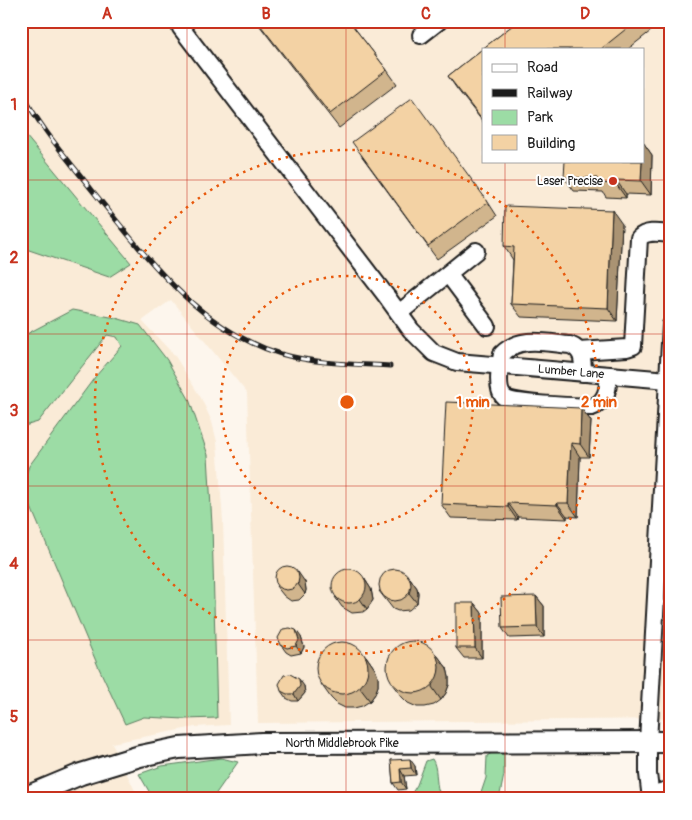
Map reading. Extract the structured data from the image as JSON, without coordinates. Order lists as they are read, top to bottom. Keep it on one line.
{"streets":{"main road":["North Middlebrook Pike"],"street":["Lumber Lane"]},"places":["Laser Precise"],"legend":["Road","Railway","Park","Building"],"grid":{"columns":["A","B","C","D"],"rows":["1","2","3","4","5"]},"rings":["1 min","2 min"]}
